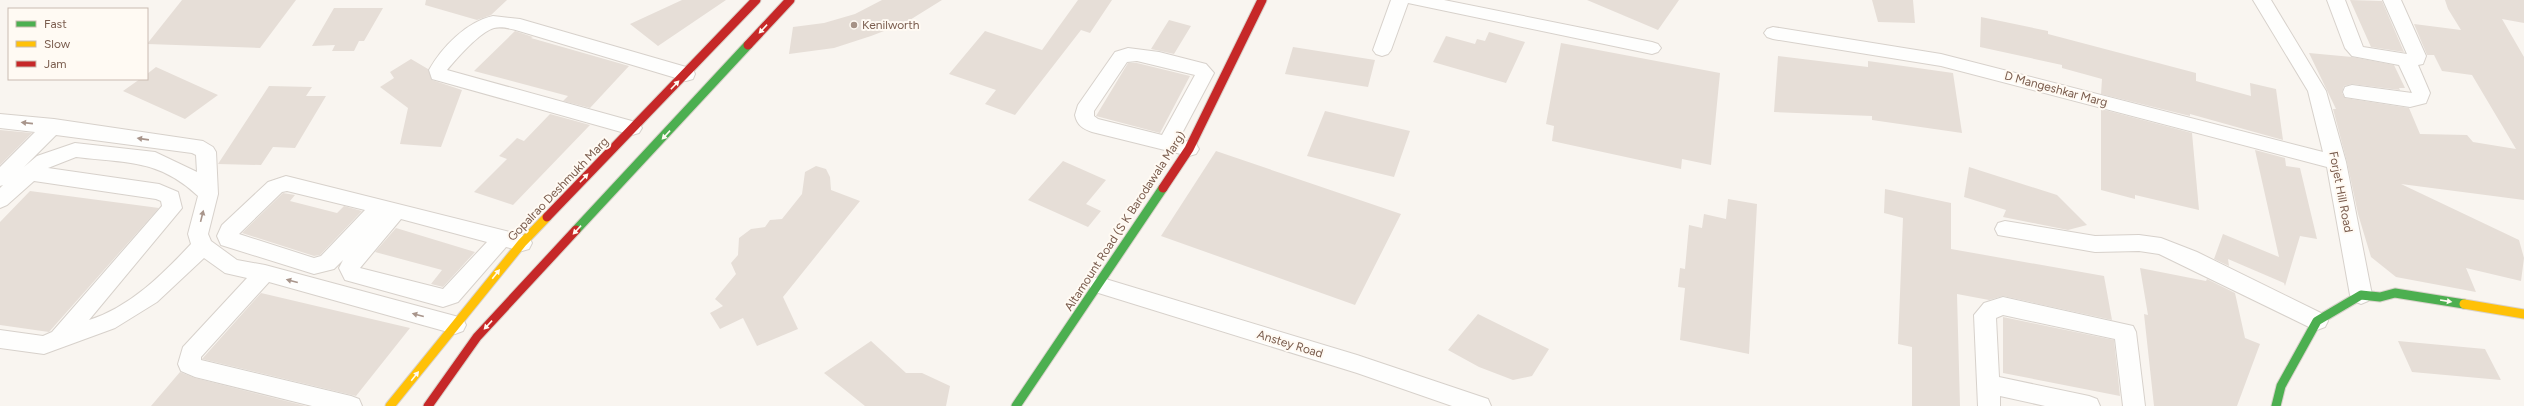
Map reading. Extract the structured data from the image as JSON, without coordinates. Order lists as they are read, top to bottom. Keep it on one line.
{"streets":{"main road":["Gopalrao Deshmukh Marg","Altamount Road (S K Barodawala Marg)"],"street":["D Mangeshkar Marg","Forjet Hill Road","Anstey Road"]},"crossings":[["D Mangeshkar Marg","Forjet Hill Road"],["Altamount Road (S K Barodawala Marg)","Anstey Road"]],"places":["Kenilworth"],"legend":["Fast","Slow","Jam"]}
